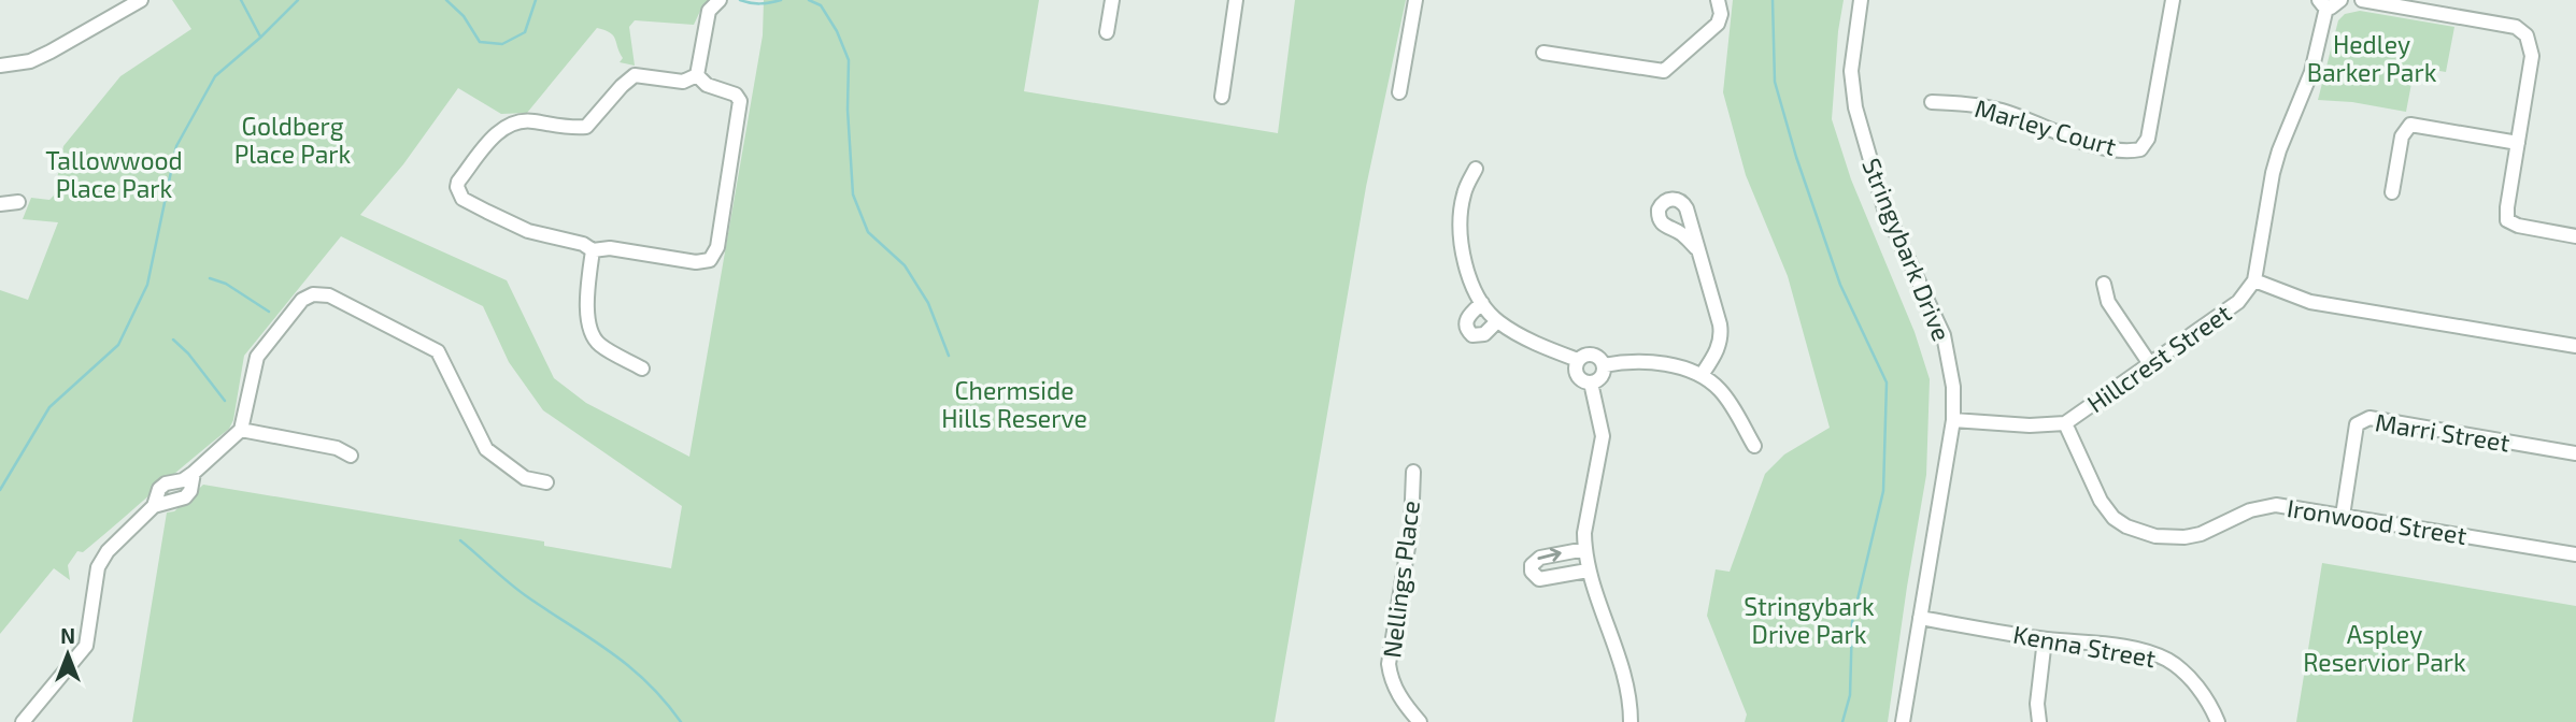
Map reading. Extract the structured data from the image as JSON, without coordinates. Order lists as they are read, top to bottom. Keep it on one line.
{"streets":{"street":["Marley Court","Stringybark Drive","Hillcrest Street","Marri Street","Ironwood Street","Nellings Place","Kenna Street"]},"crossings":[["Stringybark Drive","Hillcrest Street"],["Stringybark Drive","Kenna Street"],["Hillcrest Street","Ironwood Street"],["Marri Street","Ironwood Street"]],"parks":["Hedley Barker Park","Goldberg Place Park","Tallowwood Place Park","Chermside Hills Reserve","Stringybark Drive Park","Aspley Reservior Park"],"north":"top"}
